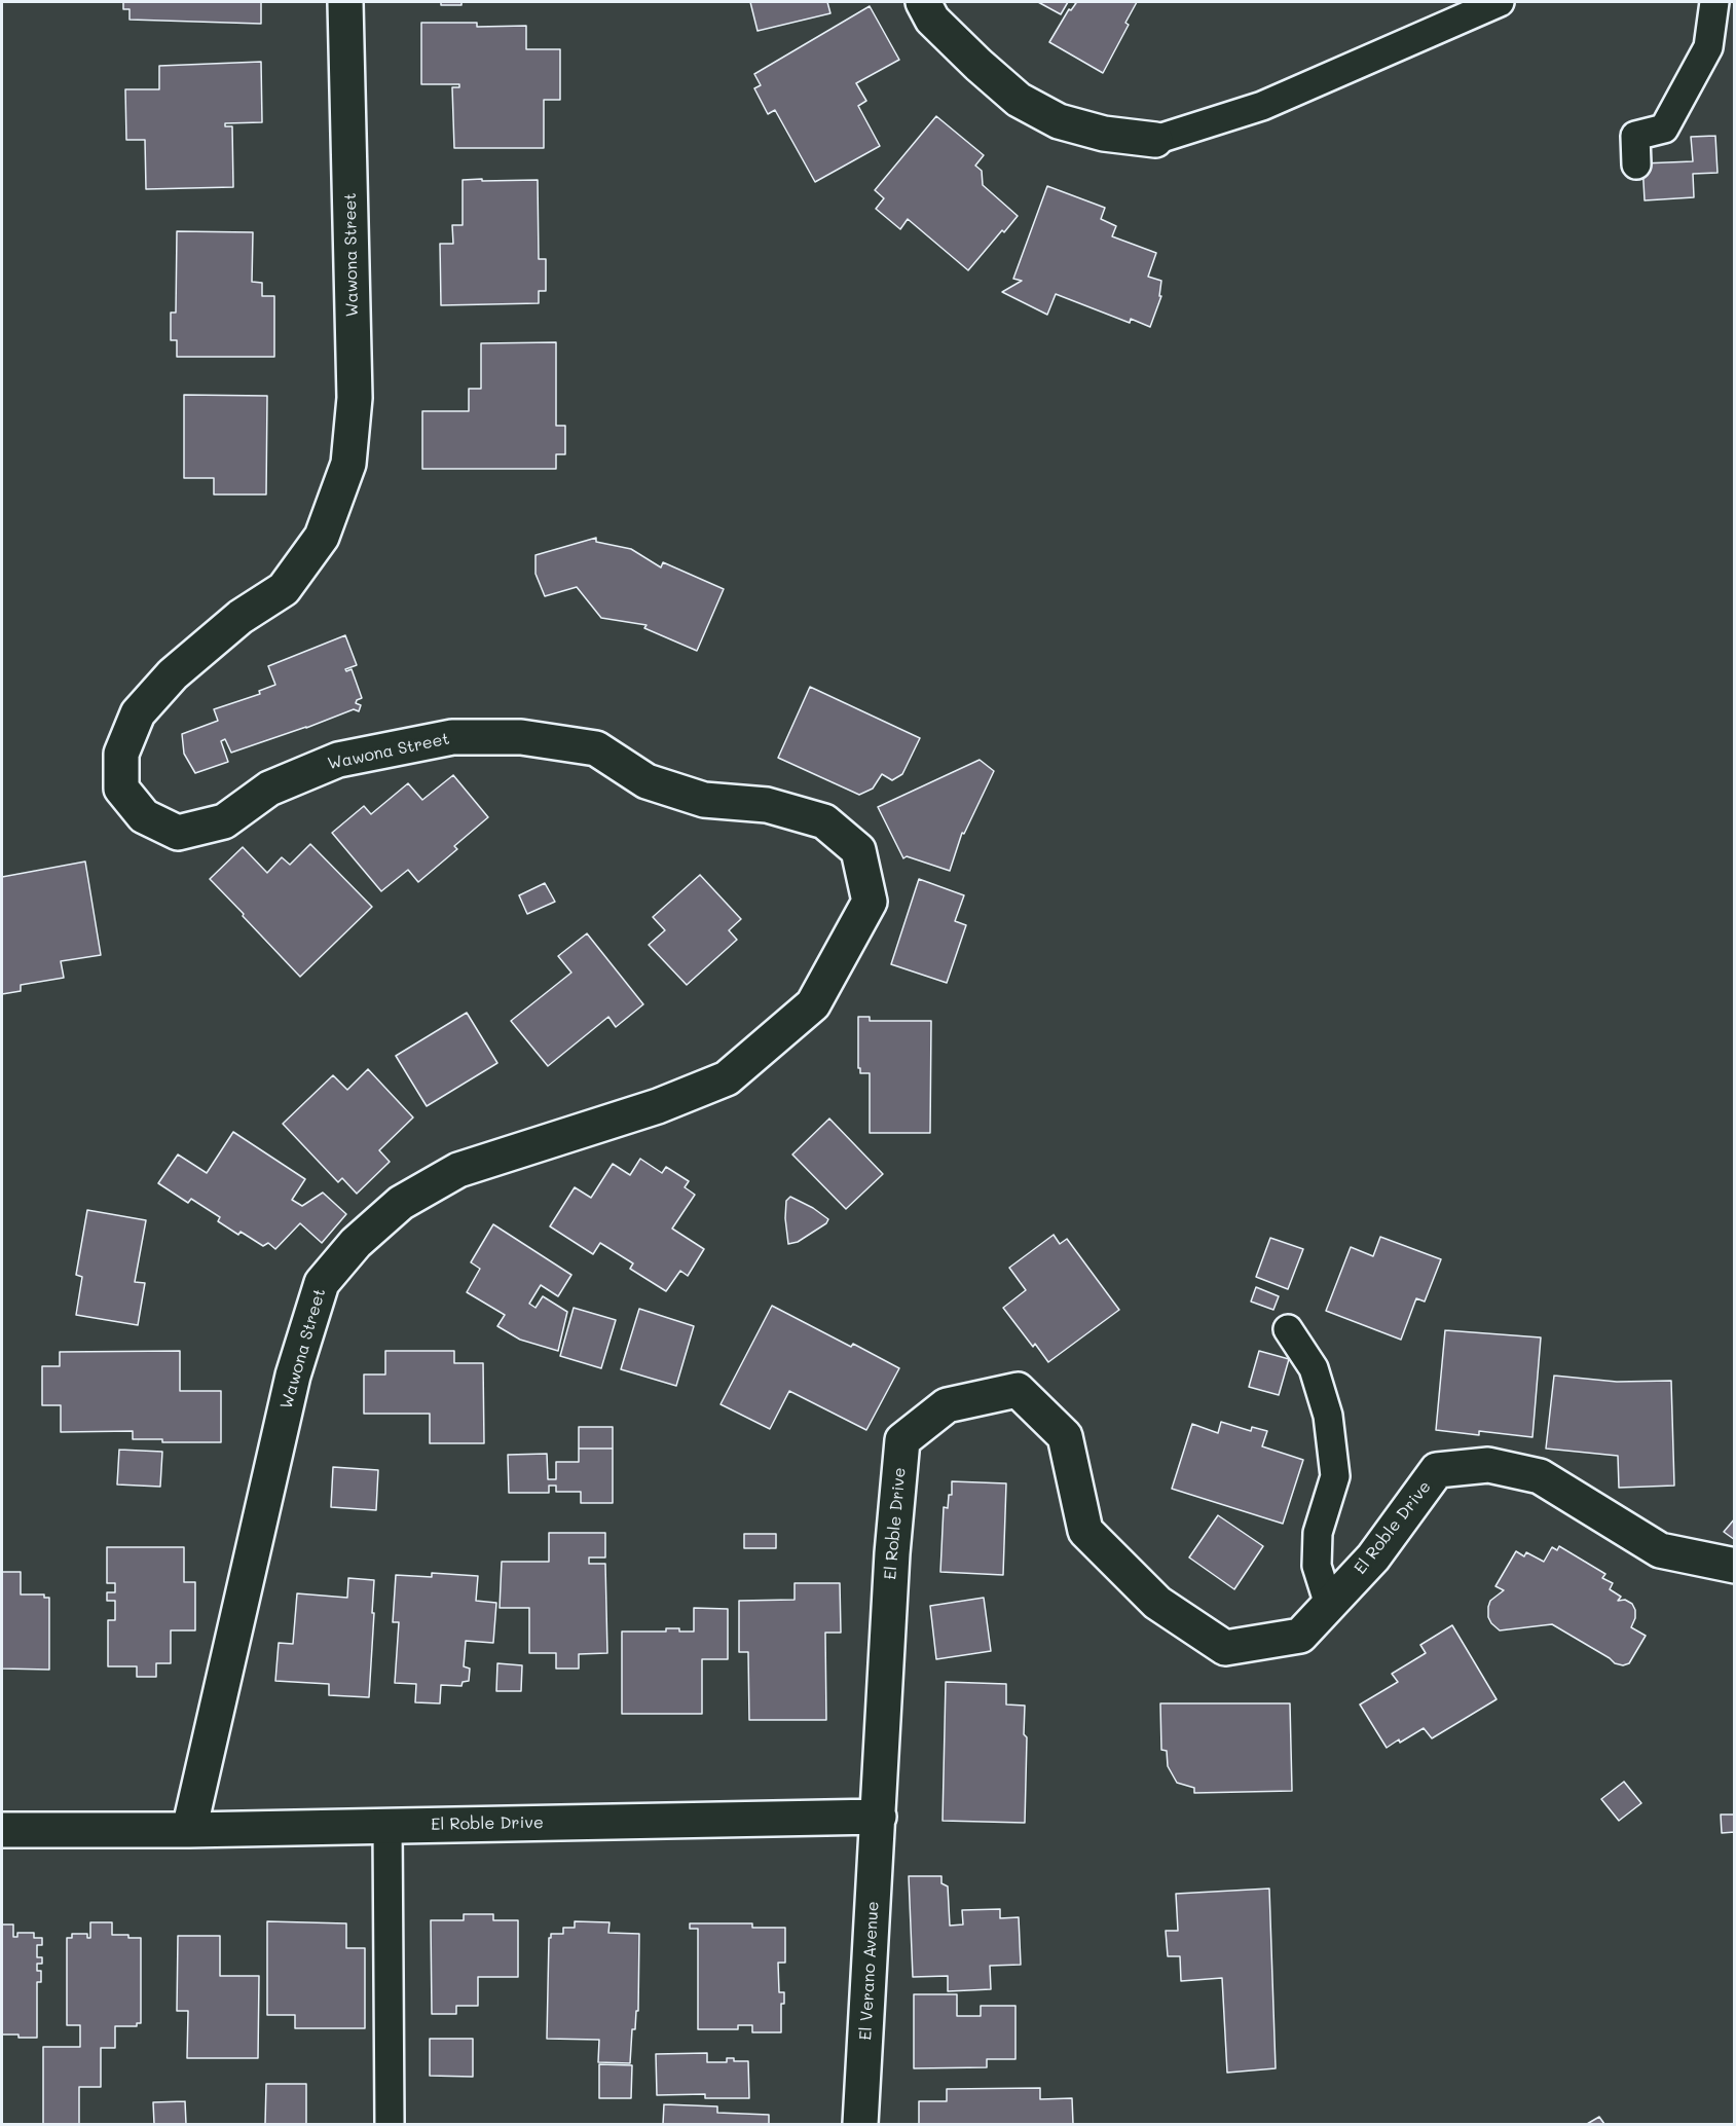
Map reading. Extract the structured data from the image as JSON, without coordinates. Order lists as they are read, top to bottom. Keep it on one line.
{"streets":{"street":["Wawona Street","El Roble Drive","El Verano Avenue"]},"crossings":[["Wawona Street","El Roble Drive"],["El Roble Drive","El Verano Avenue"]]}
